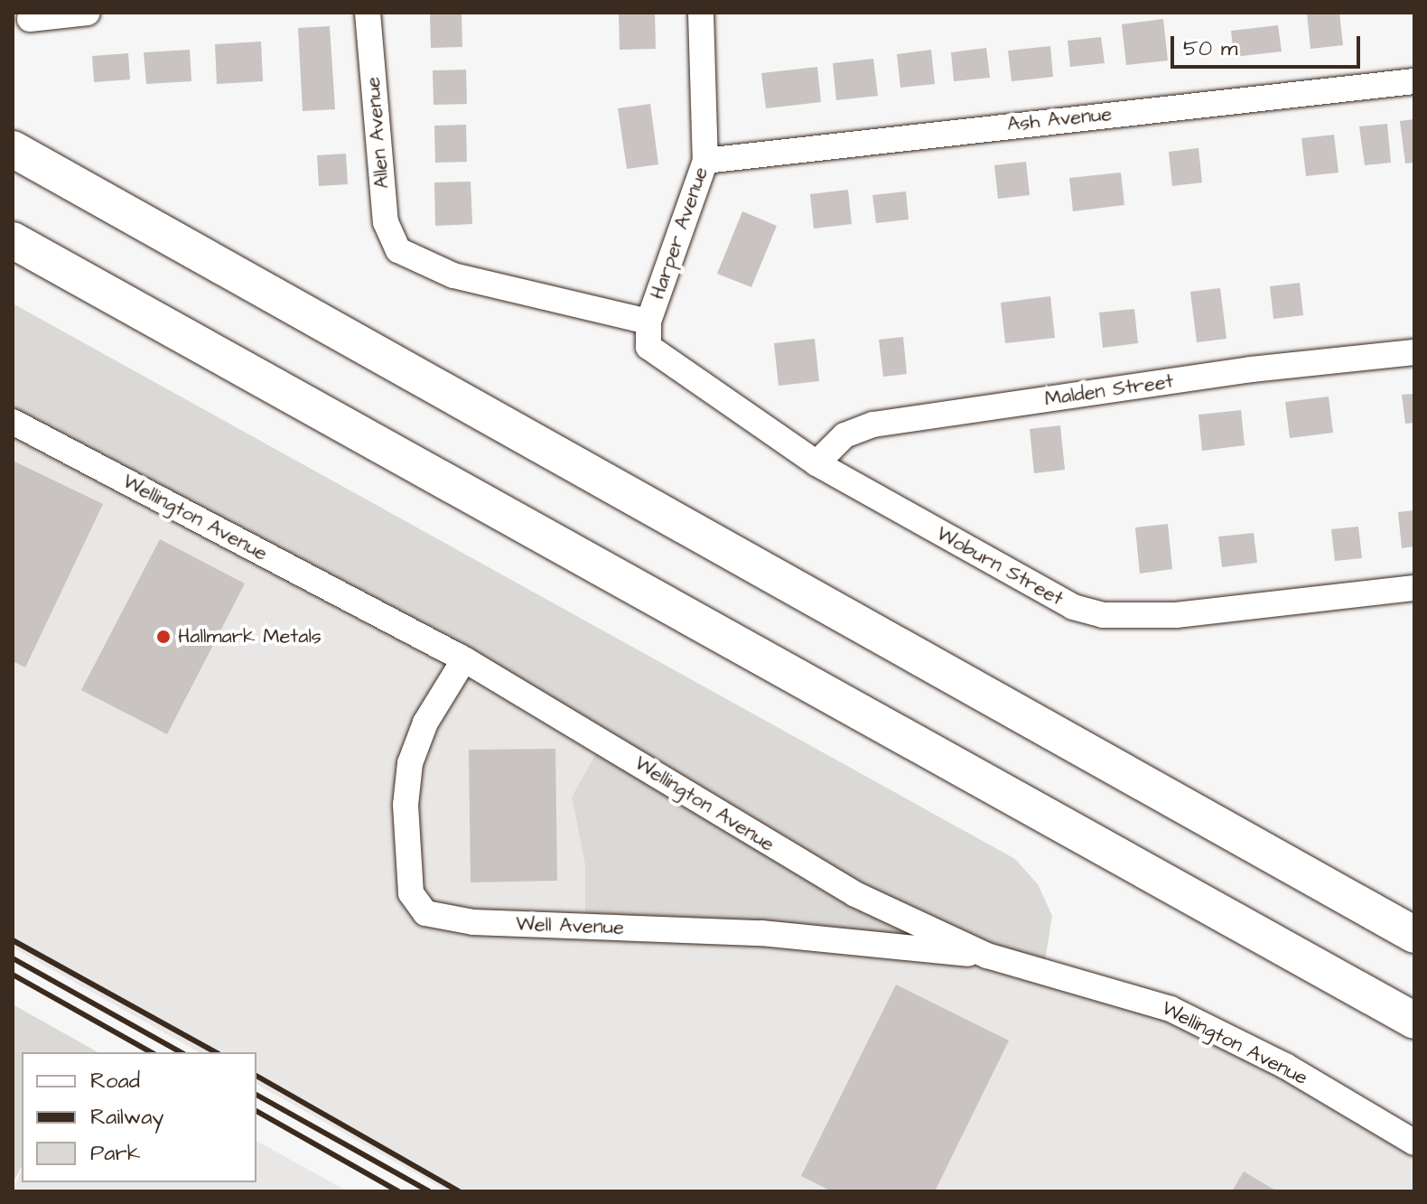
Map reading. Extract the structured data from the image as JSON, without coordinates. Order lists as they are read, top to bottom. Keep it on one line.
{"streets":{"street":["Ash Avenue","Allen Avenue","Harper Avenue","Malden Street","Wellington Avenue","Woburn Street","Well Avenue"]},"crossings":[["Ash Avenue","Harper Avenue"],["Allen Avenue","Harper Avenue"],["Harper Avenue","Malden Street"],["Harper Avenue","Woburn Street"],["Malden Street","Woburn Street"],["Wellington Avenue","Well Avenue"]],"places":["Hallmark Metals"],"legend":["Road","Railway","Park"],"scale_bar":"50 m"}
